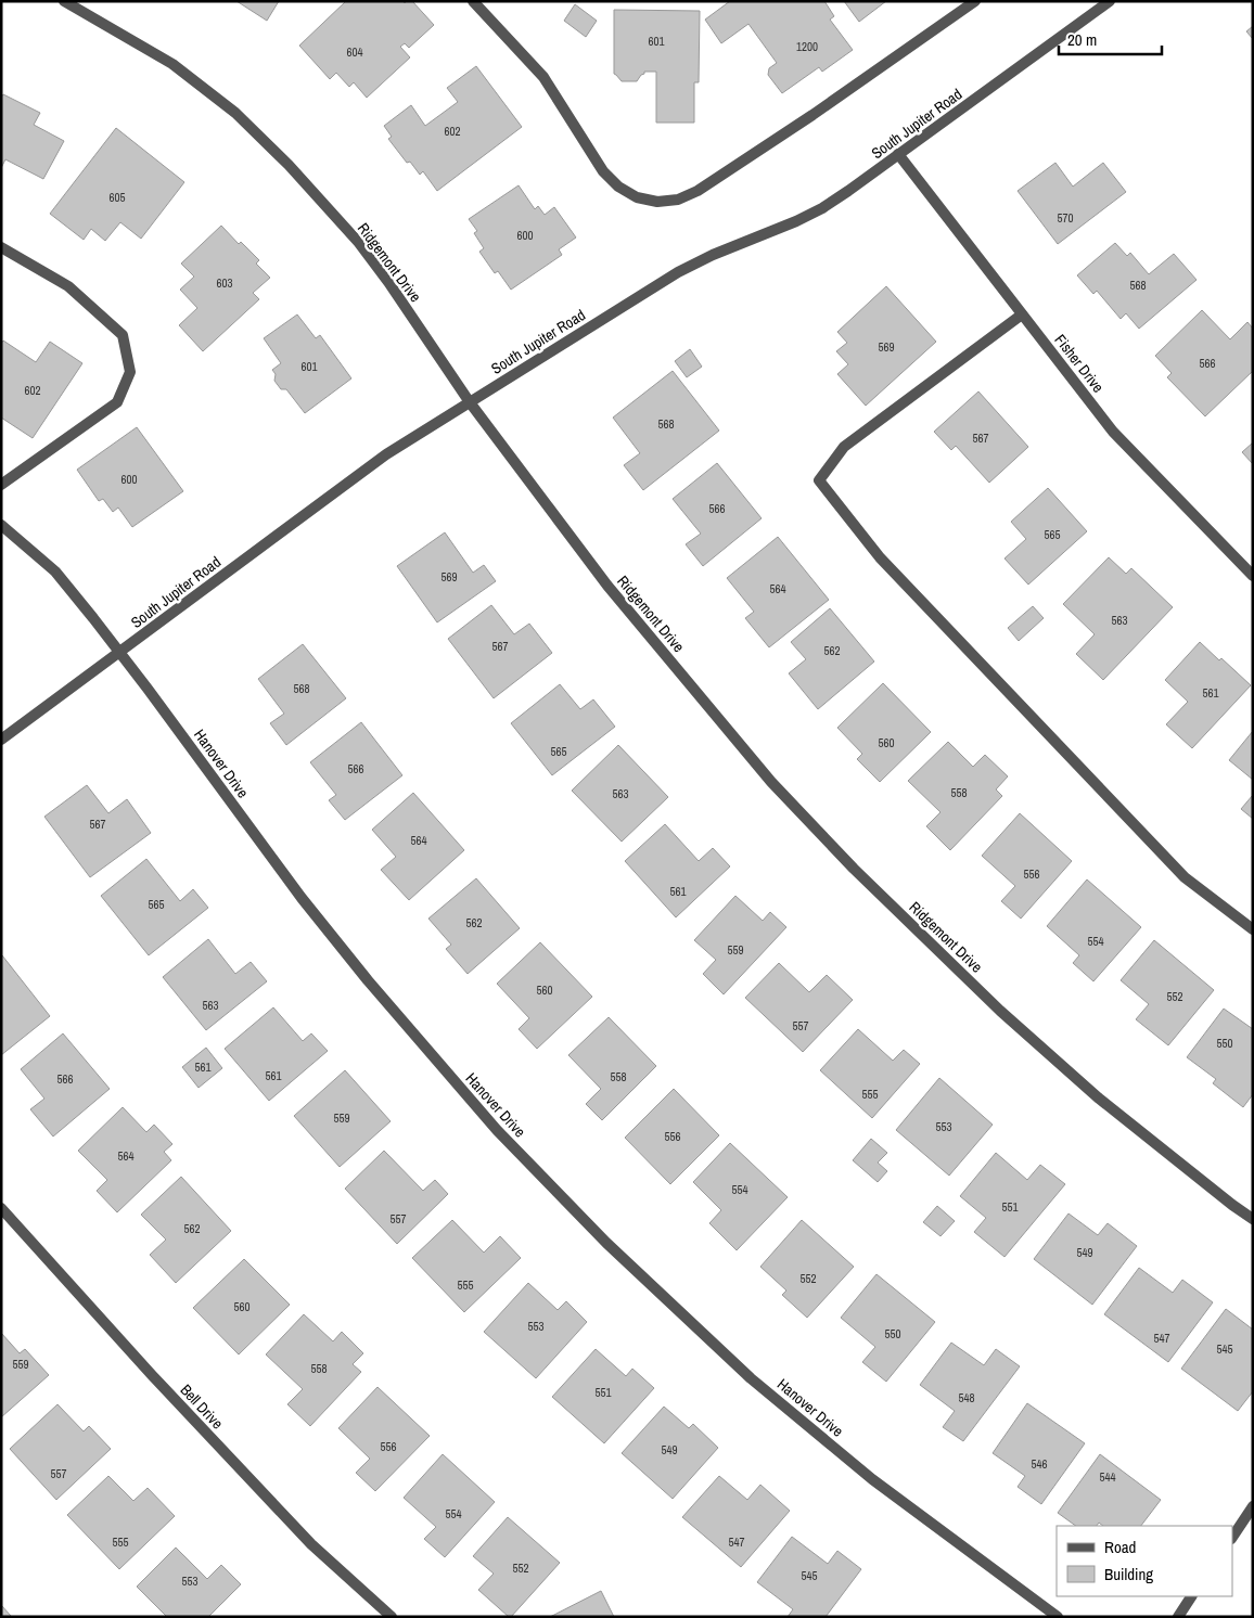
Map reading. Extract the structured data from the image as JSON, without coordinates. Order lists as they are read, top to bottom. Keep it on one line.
{"streets":{"street":["South Jupiter Road","Ridgemont Drive","Fisher Drive","Hanover Drive","Bell Drive"]},"crossings":[["South Jupiter Road","Ridgemont Drive"],["South Jupiter Road","Fisher Drive"],["South Jupiter Road","Hanover Drive"]],"house_numbers":["601","1200","604","602","605","570","600","603","568","569","566","601","602","568","567","600","566","565","569","564","563","567","562","568","561","560","565","566","558","563","567","564","556","561","565","562","554","559","560","552","563","557","550","561","561","558","566","555","559","553","556","564","554","551","557","562","549","552","555","560","553","550","547","545","559","558","551","548","556","549","546","557","544","554","555","547","552","545","553"],"legend":["Road","Building"],"scale_bar":"20 m"}
